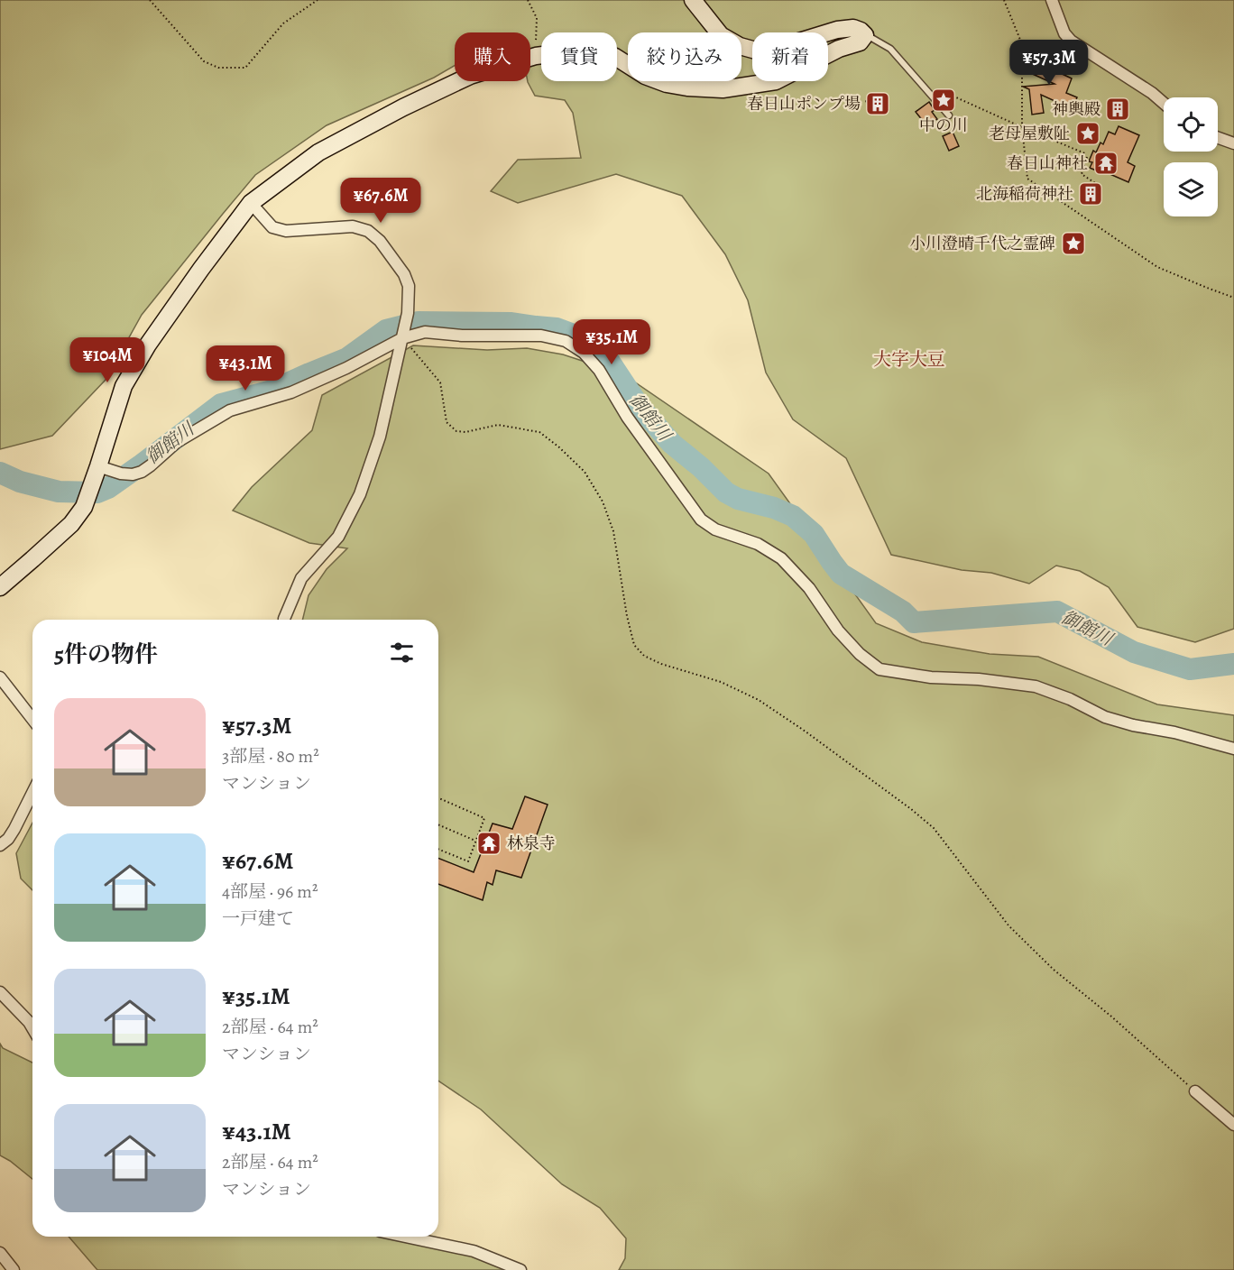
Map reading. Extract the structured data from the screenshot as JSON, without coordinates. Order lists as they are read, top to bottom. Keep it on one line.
{"districts":["大字大豆"],"water":["御館川"],"places":{"place":["中の川","老母屋敷阯","小川澄晴千代之霊碑"],"building":["春日山ポンプ場","神輿殿","北海稲荷神社"],"temple":["春日山神社","林泉寺"]},"page":{"chip":["購入","賃貸","絞り込み","新着"],"price":["¥57.3M","¥67.6M","¥35.1M","¥104M","¥43.1M"],"heading":"5件の物件","list":[{"name":"¥57.3M","note":"3部屋 · 80 m² · マンション"},{"name":"¥67.6M","note":"4部屋 · 96 m² · 一戸建て"},{"name":"¥35.1M","note":"2部屋 · 64 m² · マンション"},{"name":"¥43.1M","note":"2部屋 · 64 m² · マンション"}]}}
